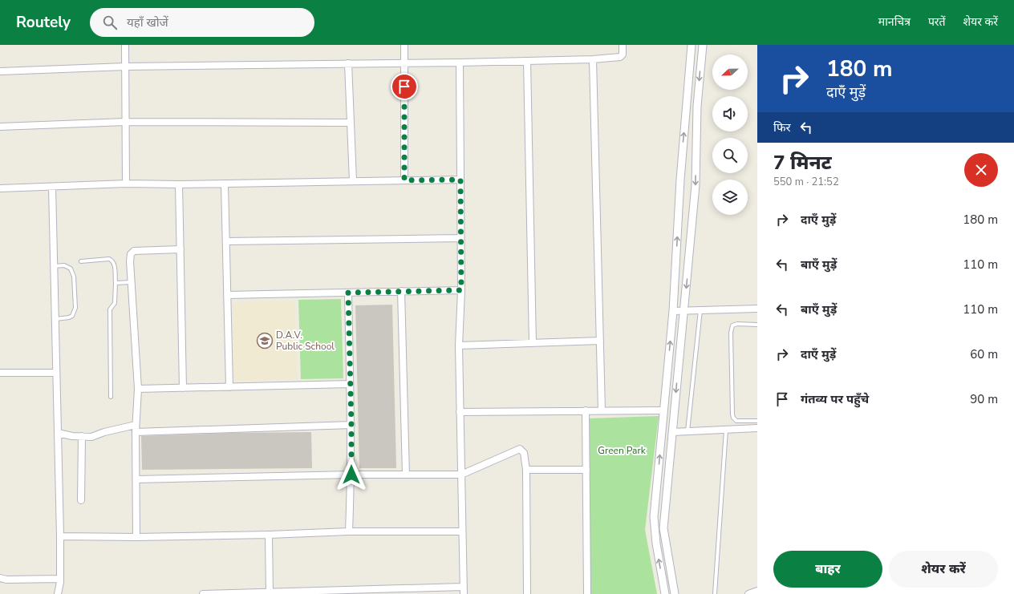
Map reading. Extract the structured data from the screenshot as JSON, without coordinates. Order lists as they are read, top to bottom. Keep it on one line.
{"parks":["Green Park"],"places":{"school or university":["D.A.V. Public School"]},"north":"left","page":{"header":"Routely","search":"यहाँ खोजें","nav":["मानचित्र","परतें","शेयर करें"],"turn":["180 m","दाएँ मुड़ें"],"then":"फिर","heading":["7 मिनट","550 m · 21:52"],"list":[{"name":"दाएँ मुड़ें","value":"180 m"},{"name":"बाएँ मुड़ें","value":"110 m"},{"name":"बाएँ मुड़ें","value":"110 m"},{"name":"दाएँ मुड़ें","value":"60 m"},{"name":"गंतव्य पर पहुँचे","value":"90 m"}],"buttons":["बाहर","शेयर करें"]}}
